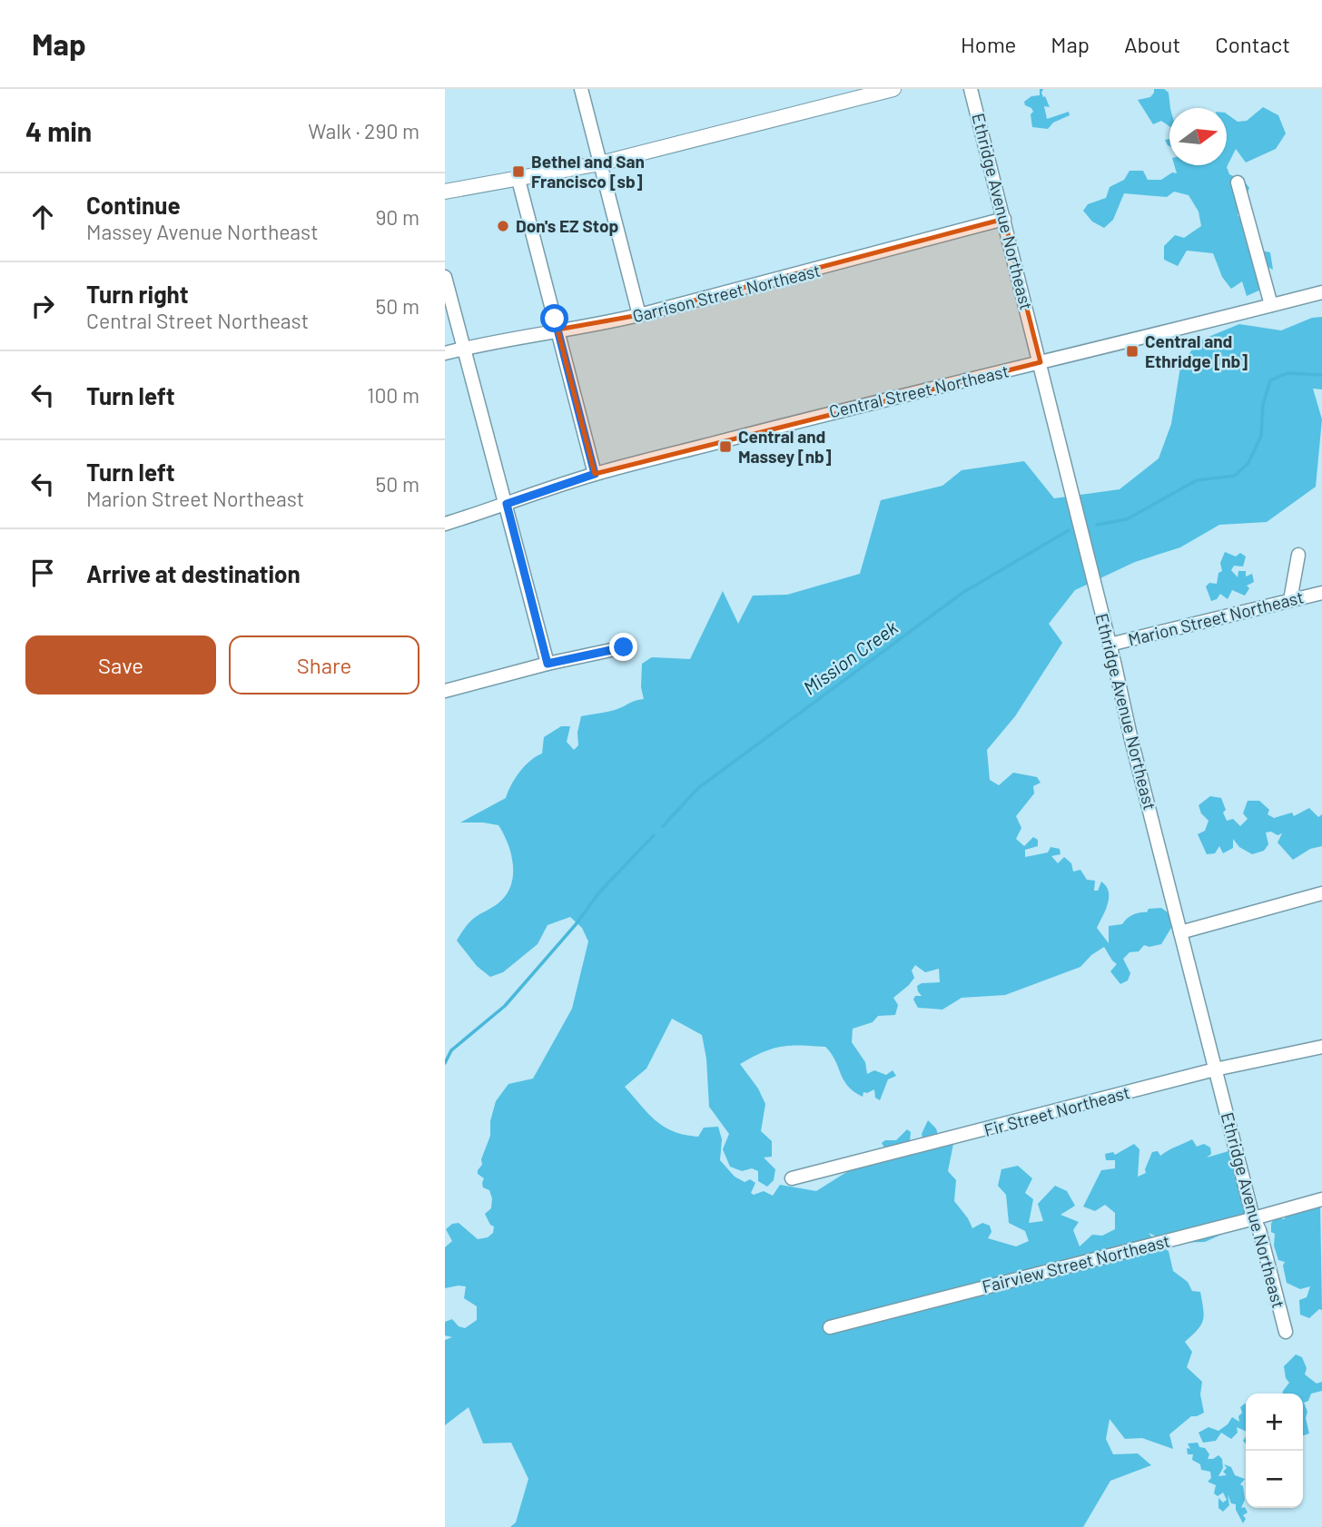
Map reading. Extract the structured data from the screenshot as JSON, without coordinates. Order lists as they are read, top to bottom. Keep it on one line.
{"streets":{"street":["Ethridge Avenue Northeast","Garrison Street Northeast","Central Street Northeast","Marion Street Northeast","Fir Street Northeast","Fairview Street Northeast"]},"crossings":[["Ethridge Avenue Northeast","Garrison Street Northeast"],["Ethridge Avenue Northeast","Central Street Northeast"],["Ethridge Avenue Northeast","Marion Street Northeast"],["Ethridge Avenue Northeast","Fir Street Northeast"],["Ethridge Avenue Northeast","Fairview Street Northeast"]],"water":["Mission Creek"],"places":{"transit":["Bethel and San Francisco [sb]","Central and Ethridge [nb]","Central and Massey [nb]"],"other":["Don's EZ Stop"]},"north":"right","page":{"header":"Map","nav":["Home","Map","About","Contact"],"heading":["4 min","Walk · 290 m"],"list":[["Continue","Massey Avenue Northeast","90 m"],["Turn right","Central Street Northeast","50 m"],["Turn left","100 m"],["Turn left","Marion Street Northeast","50 m"],"Arrive at destination"],"buttons":["Save","Share"],"map_buttons":["+","−"]}}
